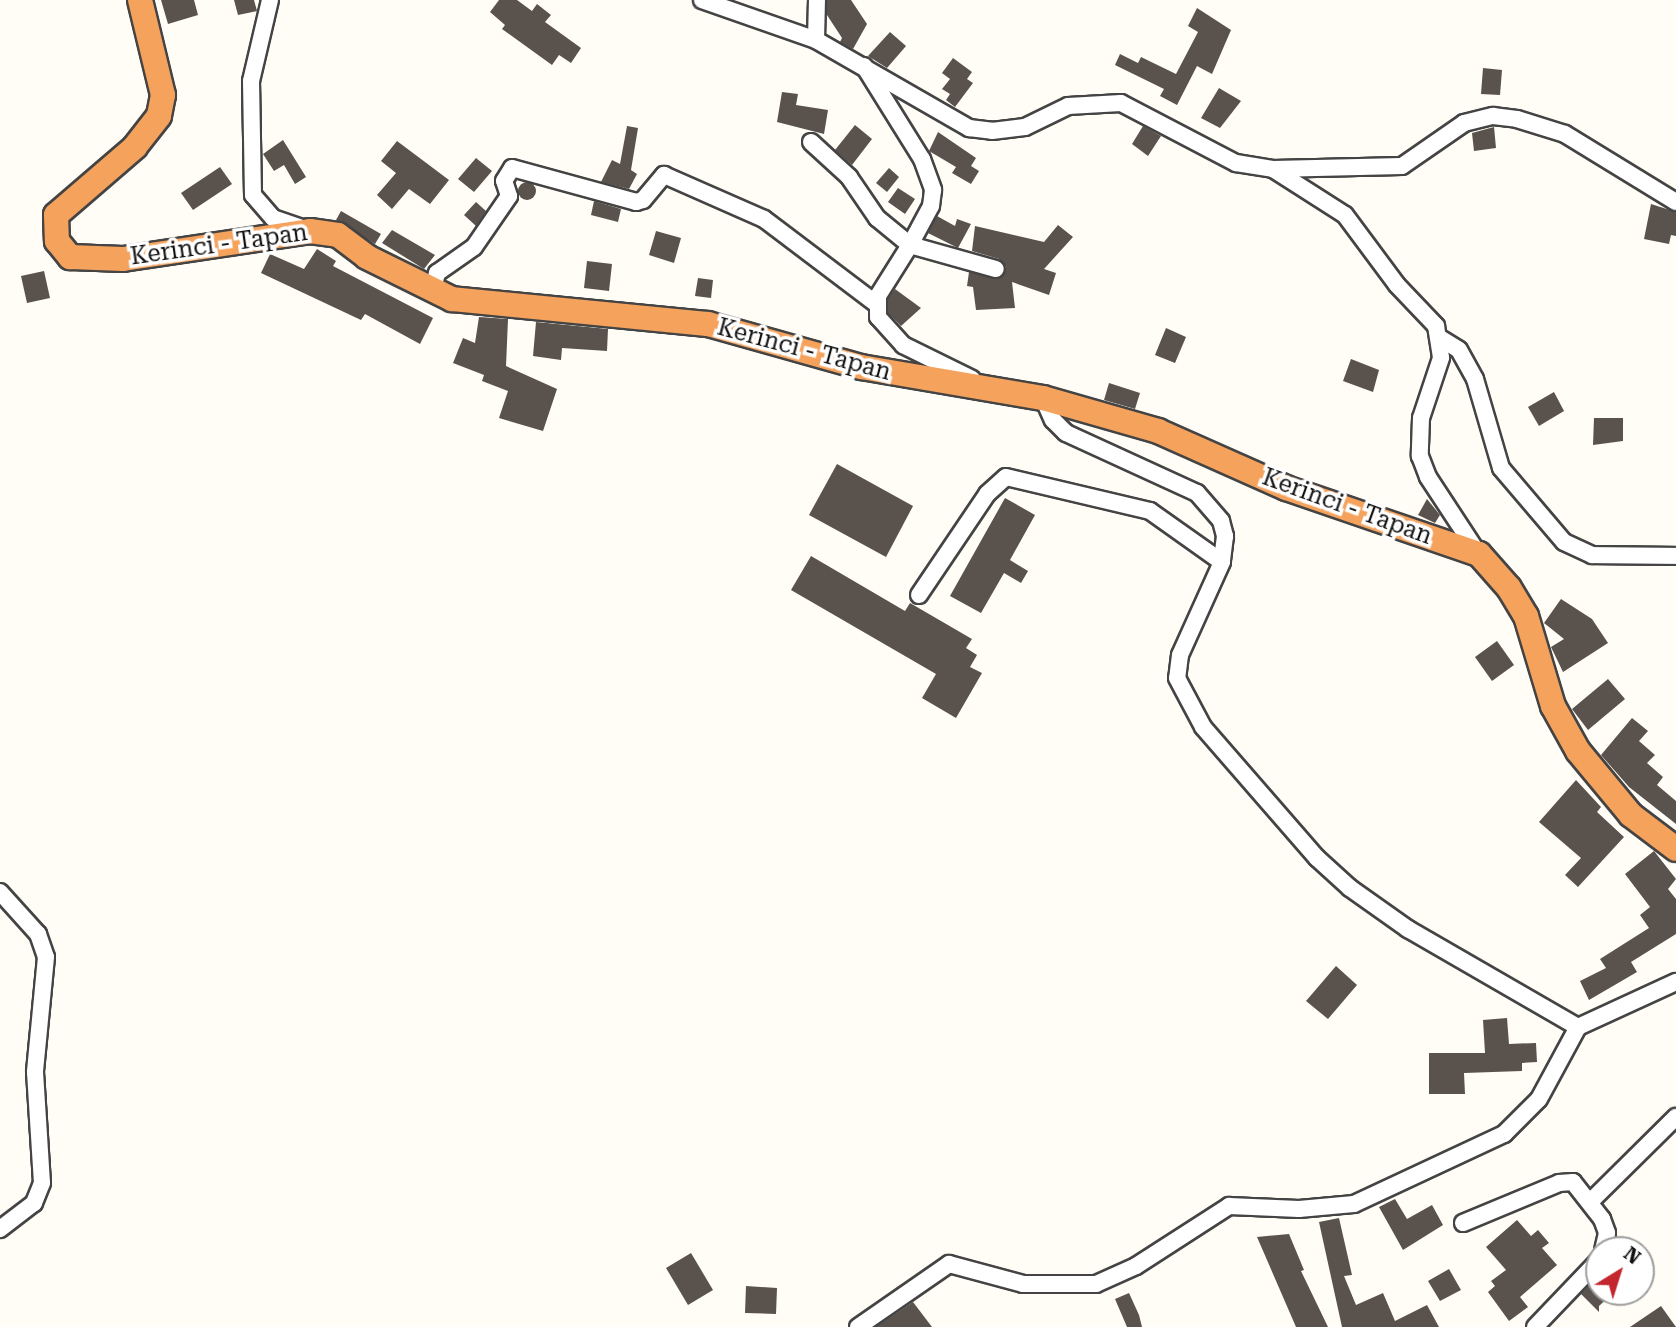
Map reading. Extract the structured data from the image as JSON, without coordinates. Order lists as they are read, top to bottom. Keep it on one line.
{"streets":{"highway":["Kerinci - Tapan"]},"north":"top right"}
